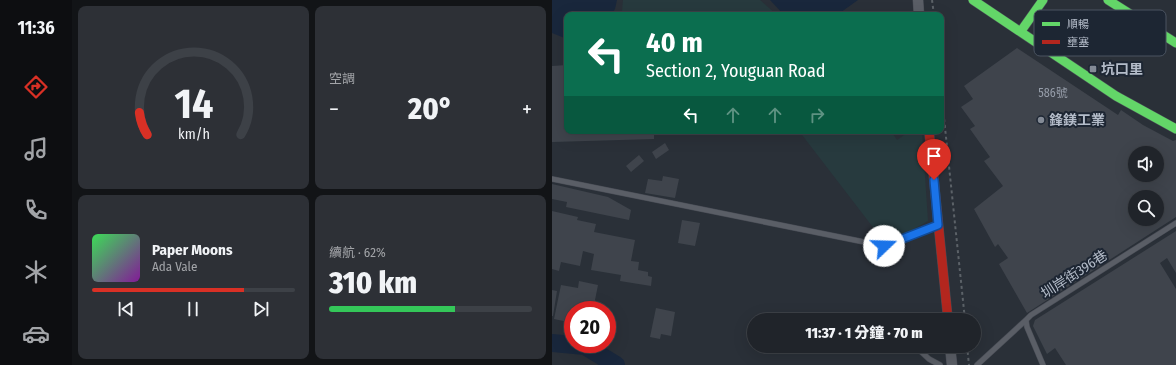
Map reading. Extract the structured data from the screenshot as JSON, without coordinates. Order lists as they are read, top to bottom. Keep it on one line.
{"streets":{"lane":["圳岸街396巷"]},"places":{"transit":["坑口里"],"other":["鋒鎂工業"]},"house_numbers":["586號"],"legend":["順暢","壅塞"],"page":{"tabs":"11:36","tile":["空調",["續航 · 62%","310 km"]],"turn":["40 m","Section 2, Youguan Road"],"heat":["−","20°","+"],"song":["Paper Moons","Ada Vale"],"limit":"20","trip":"11:37 · 1 分鐘 · 70 m","gauge":["14","km/h"]}}
